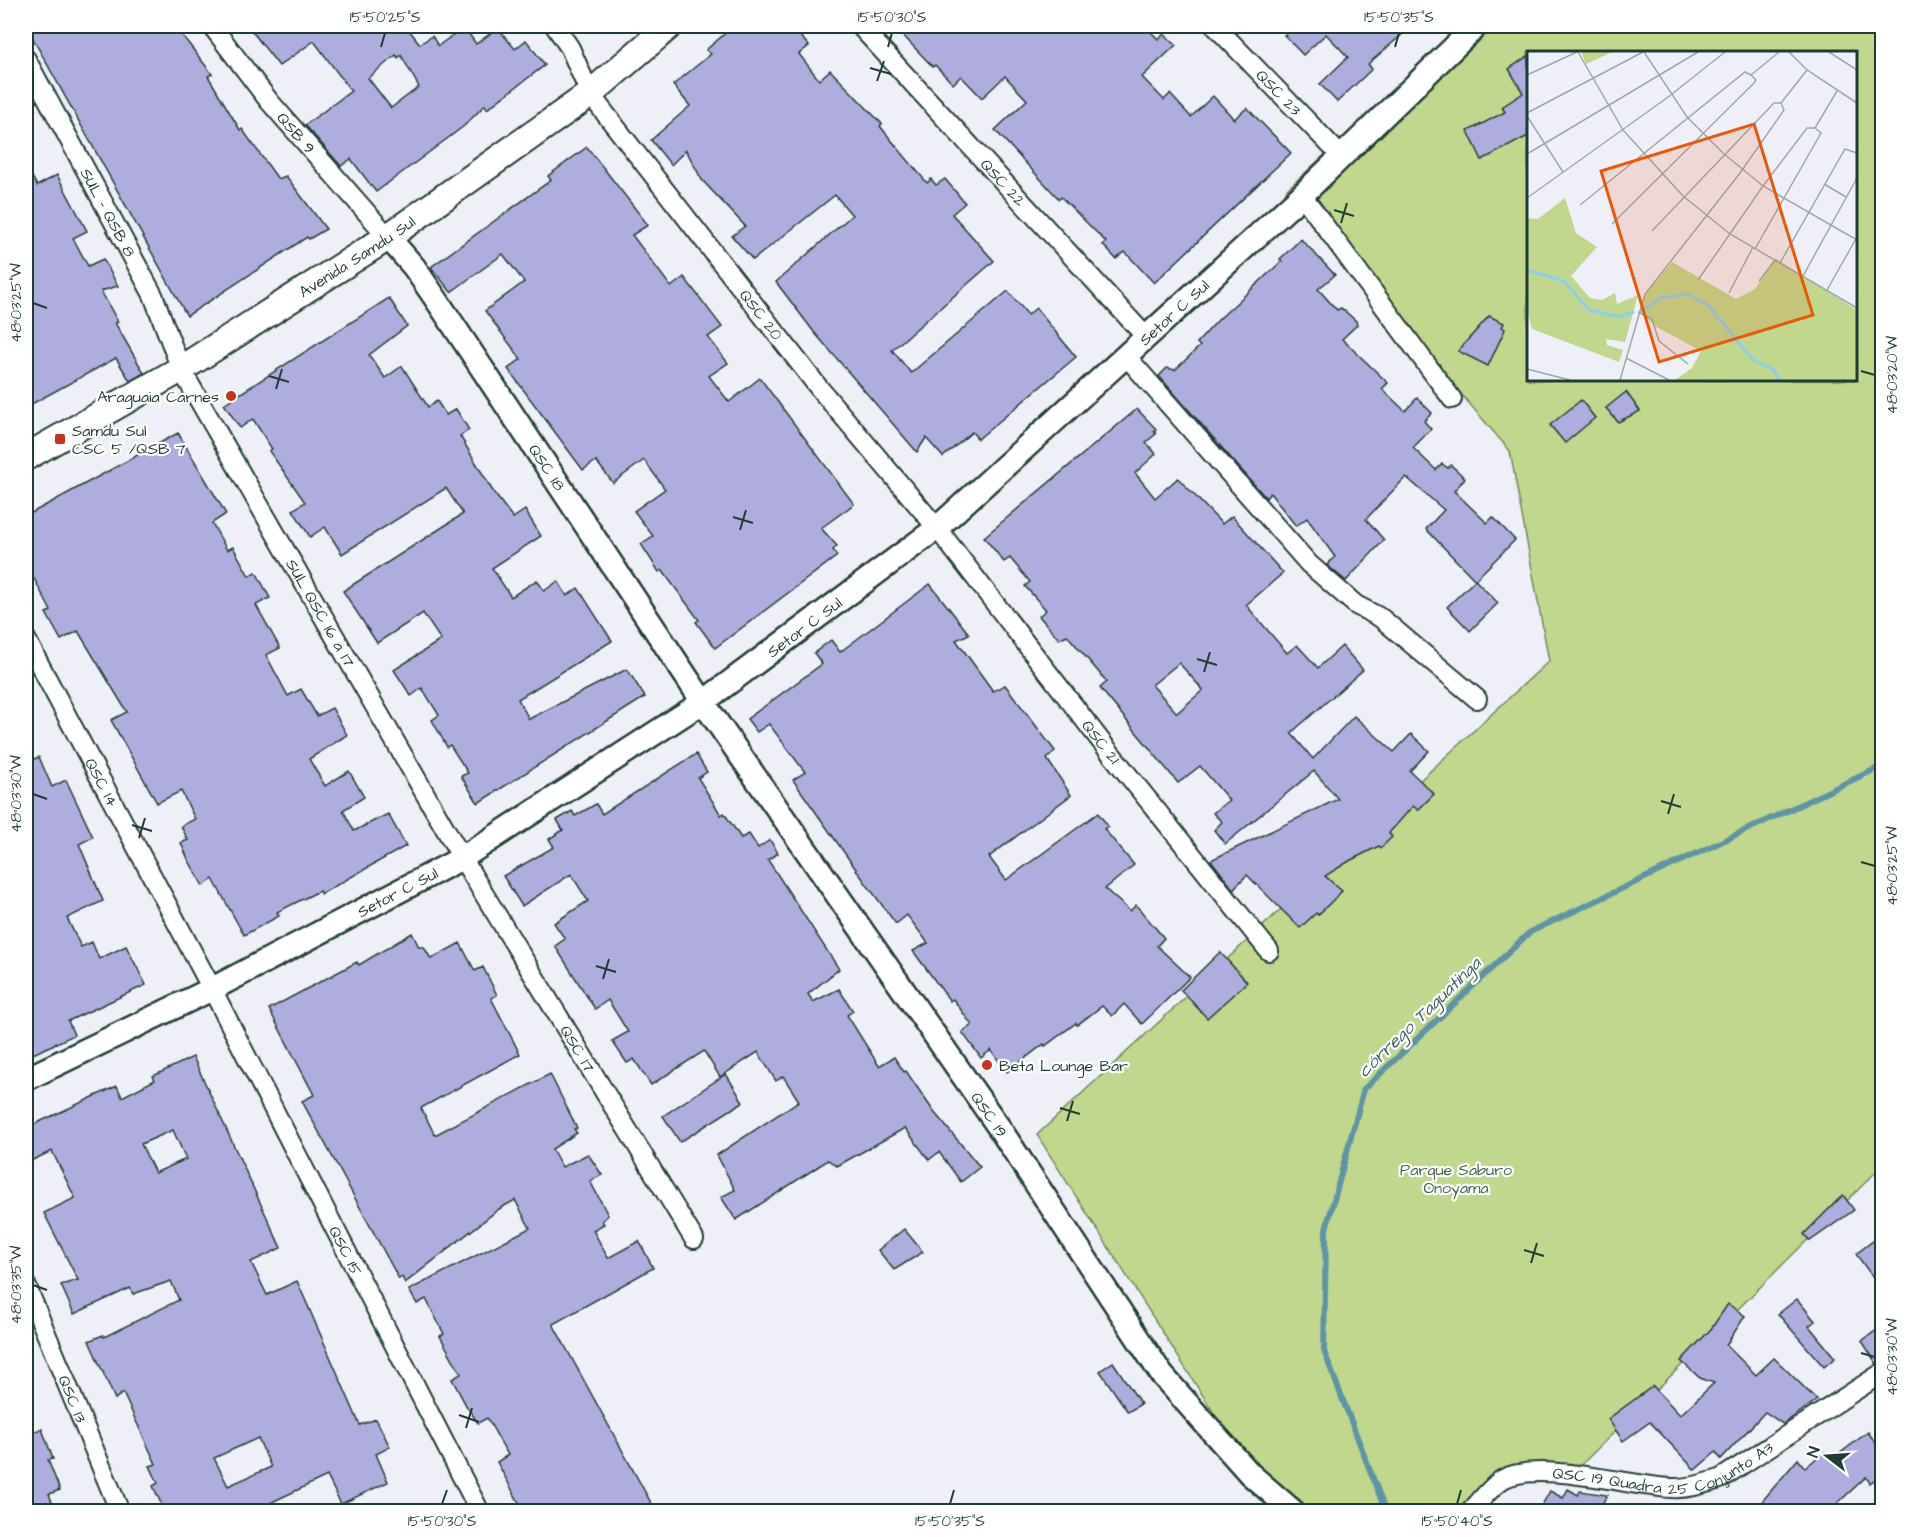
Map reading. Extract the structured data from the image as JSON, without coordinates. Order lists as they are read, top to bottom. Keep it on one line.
{"streets":{"main road":["Avenida Samdu Sul"],"street":["QSC 23","QSB 9","QSC 22","SUL - QSB 8","Setor C Sul","QSC 20","QSC 18","SUL QSC 16 a 17","QSC 21","QSC 14","QSC 17","QSC 19","QSC 15","QSC 13","QSC 19 Quadra 25 Conjunto A3"]},"crossings":[["QSC 23","Setor C Sul"],["QSB 9","Avenida Samdu Sul"],["QSB 9","QSC 18"],["QSC 22","Setor C Sul"],["SUL - QSB 8","Avenida Samdu Sul"],["SUL - QSB 8","SUL QSC 16 a 17"],["Avenida Samdu Sul","QSC 20"],["Avenida Samdu Sul","QSC 18"],["Avenida Samdu Sul","SUL QSC 16 a 17"],["Setor C Sul","QSC 20"],["Setor C Sul","QSC 18"],["Setor C Sul","SUL QSC 16 a 17"],["Setor C Sul","QSC 21"],["Setor C Sul","QSC 14"],["Setor C Sul","QSC 17"],["Setor C Sul","QSC 19"],["Setor C Sul","QSC 15"],["QSC 20","QSC 21"],["QSC 18","QSC 19"],["SUL QSC 16 a 17","QSC 17"],["QSC 14","QSC 15"]],"water":["córrego Taguatinga"],"parks":["Parque Saburo Onoyama"],"places":{"other":["Araguaia Carnes","Beta Lounge Bar"],"transit":["Samdu Sul CSC 5 /QSB 7"]},"north":"left","coordinates":["15°50'25\"S","15°50'30\"S","15°50'35\"S","48°03'25\"W","48°03'20\"W","48°03'30\"W","48°03'35\"W","15°50'40\"S"]}
